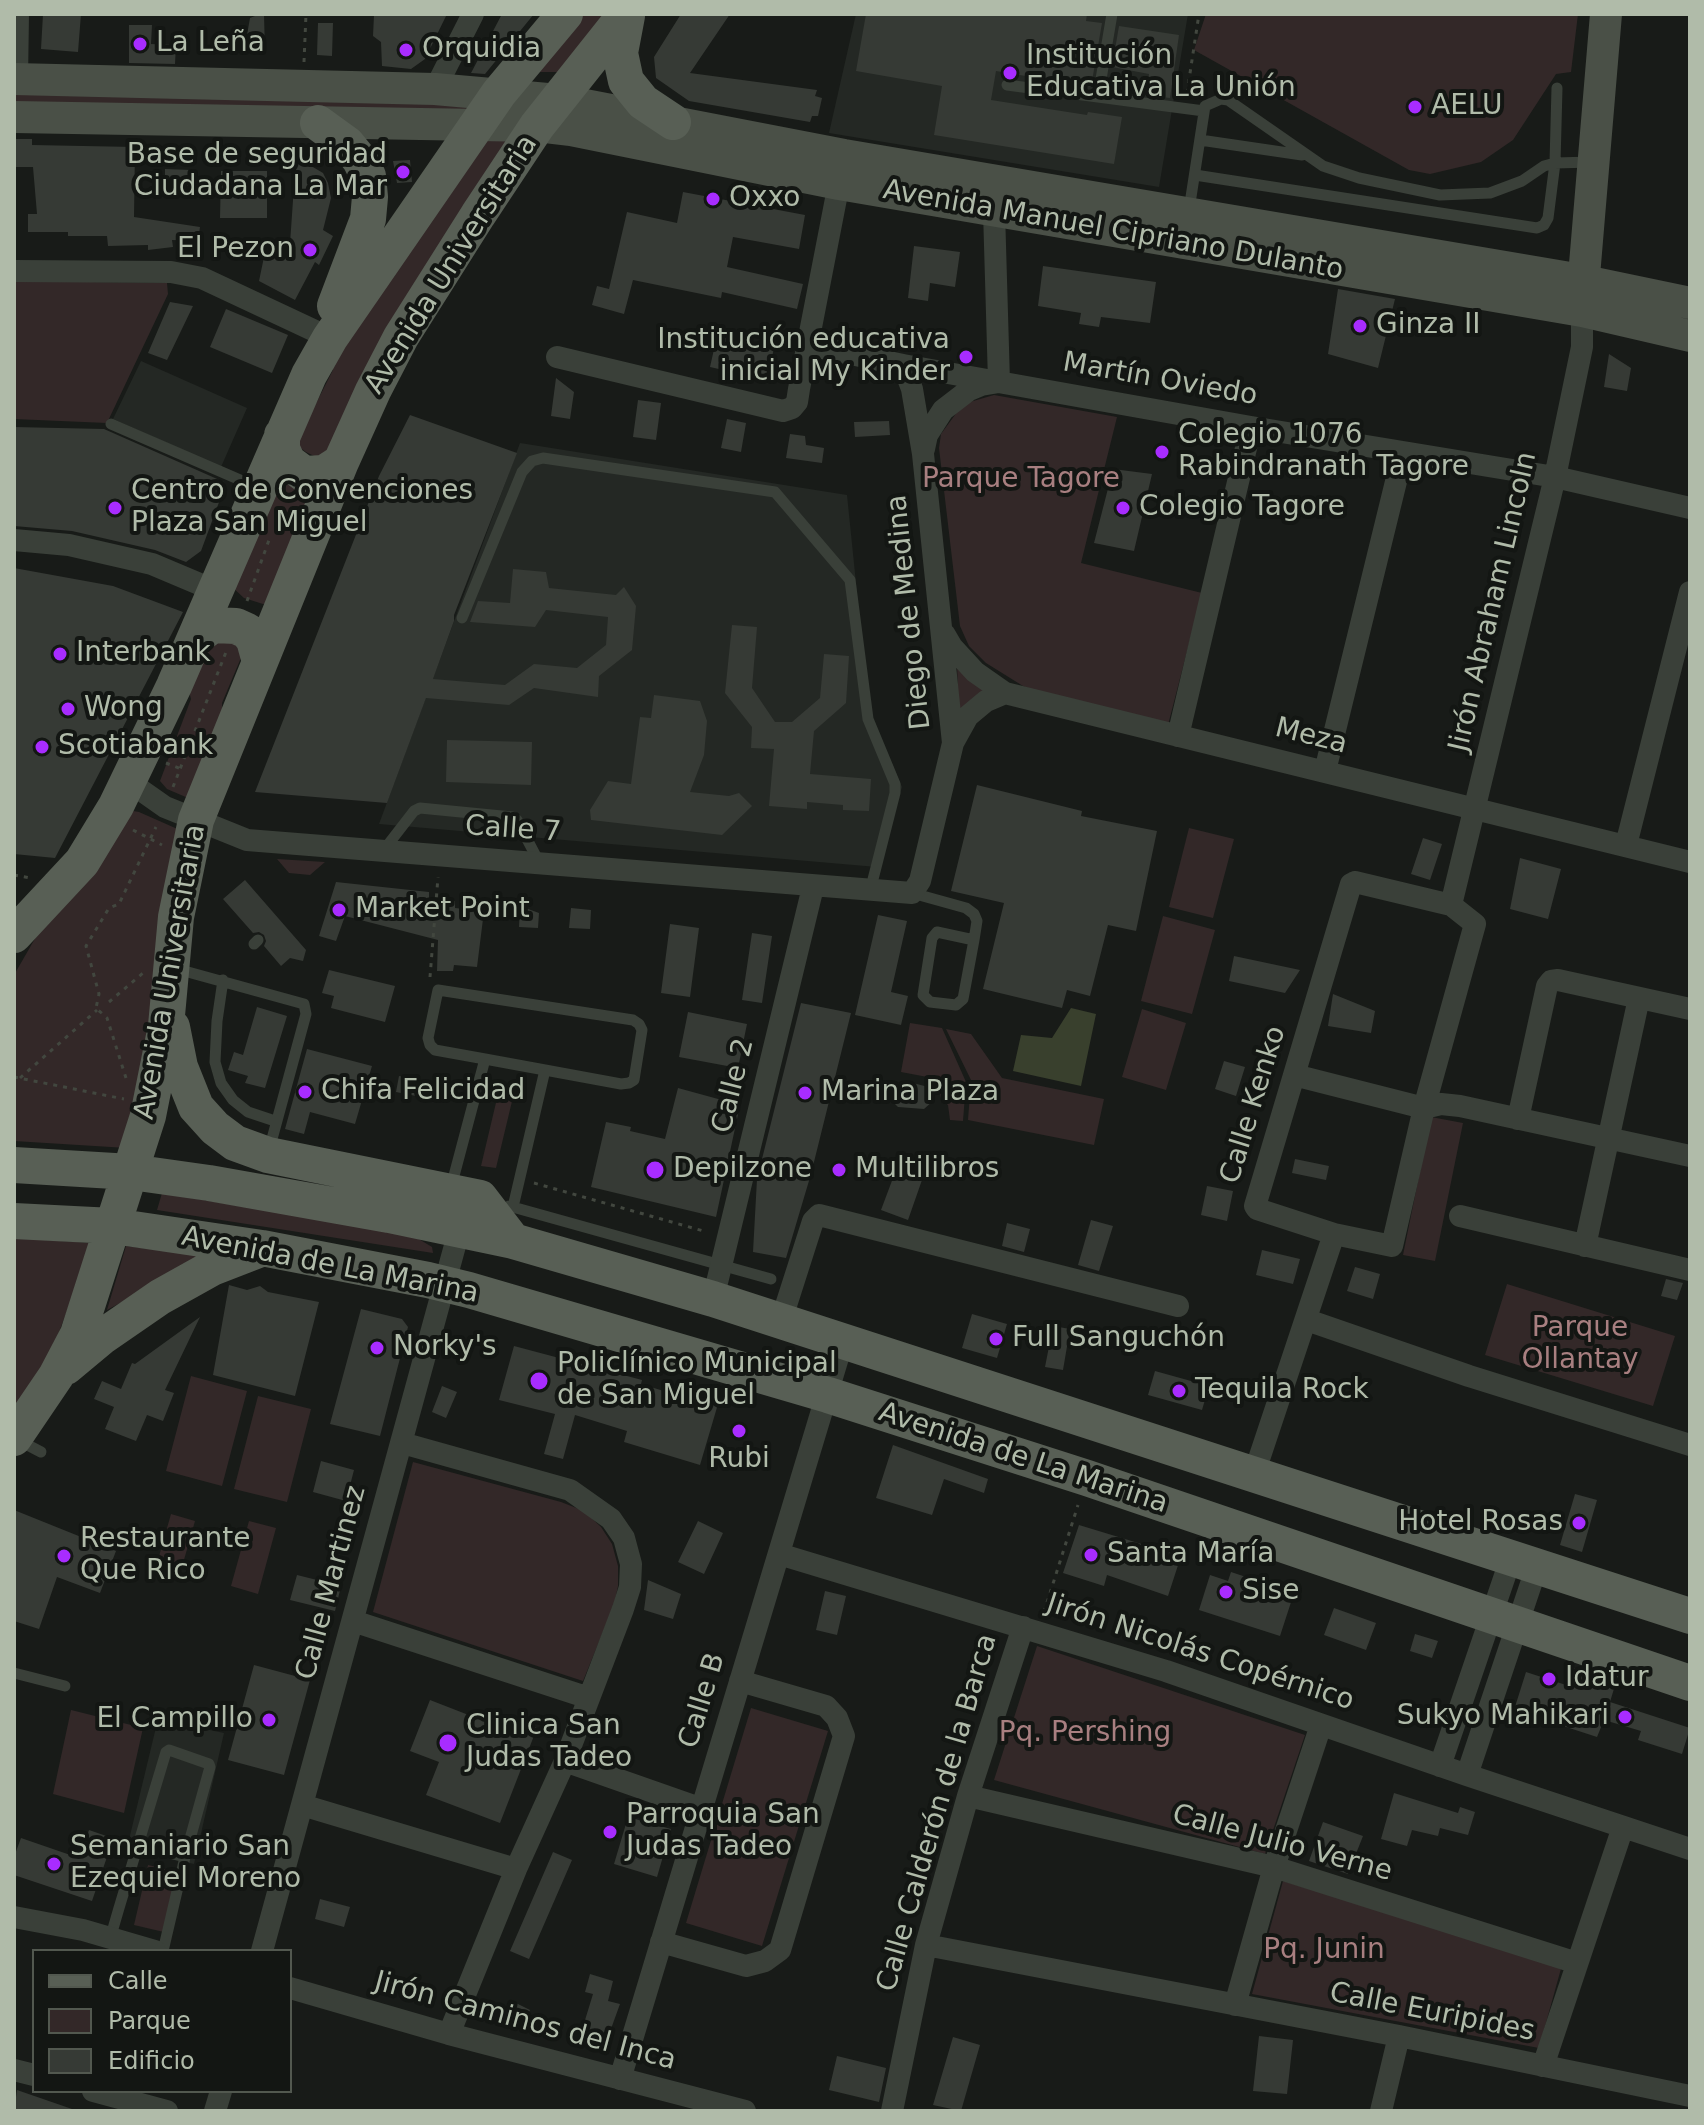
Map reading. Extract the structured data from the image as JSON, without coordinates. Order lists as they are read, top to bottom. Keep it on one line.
{"streets":{"main road":["Avenida Manuel Cipriano Dulanto","Avenida Universitaria","Avenida de La Marina"],"street":["Martín Oviedo","Jirón Abraham Lincoln","Diego de Medina","Meza","Calle 7","Calle 2","Calle Kenko","Calle Martinez","Jirón Nicolás Copérnico","Calle B","Calle Calderón de la Barca","Calle Julio Verne","Calle Euripides","Jirón Caminos del Inca"]},"crossings":[["Avenida Manuel Cipriano Dulanto","Avenida Universitaria"],["Avenida Manuel Cipriano Dulanto","Jirón Abraham Lincoln"],["Avenida Universitaria","Calle 7"],["Avenida Universitaria","Avenida de La Marina"],["Martín Oviedo","Jirón Abraham Lincoln"],["Martín Oviedo","Diego de Medina"],["Jirón Abraham Lincoln","Meza"],["Jirón Abraham Lincoln","Calle Kenko"],["Diego de Medina","Meza"],["Diego de Medina","Calle 7"],["Calle 7","Calle 2"],["Calle 2","Avenida de La Marina"],["Avenida de La Marina","Calle Martinez"],["Avenida de La Marina","Calle B"],["Jirón Nicolás Copérnico","Calle B"],["Jirón Nicolás Copérnico","Calle Calderón de la Barca"],["Calle B","Jirón Caminos del Inca"],["Calle Calderón de la Barca","Calle Julio Verne"],["Calle Calderón de la Barca","Calle Euripides"]],"parks":["Parque Tagore","Parque Ollantay","Pq. Pershing","Pq. Junin"],"places":["La Leña","Orquidia","Institución Educativa La Unión","AELU","Base de seguridad Ciudadana La Mar","Oxxo","El Pezon","Ginza II","Institución educativa inicial My Kinder","Colegio 1076 Rabindranath Tagore","Centro de Convenciones Plaza San Miguel","Colegio Tagore","Interbank","Wong","Scotiabank","Market Point","Chifa Felicidad","Marina Plaza","Depilzone","Multilibros","Full Sanguchón","Norky's","Policlínico Municipal de San Miguel","Tequila Rock","Rubi","Hotel Rosas","Santa María","Restaurante Que Rico","Sise","Idatur","Sukyo Mahikari","El Campillo","Clinica San Judas Tadeo","Parroquia San Judas Tadeo","Semaniario San Ezequiel Moreno"],"legend":["Calle","Parque","Edificio"]}
